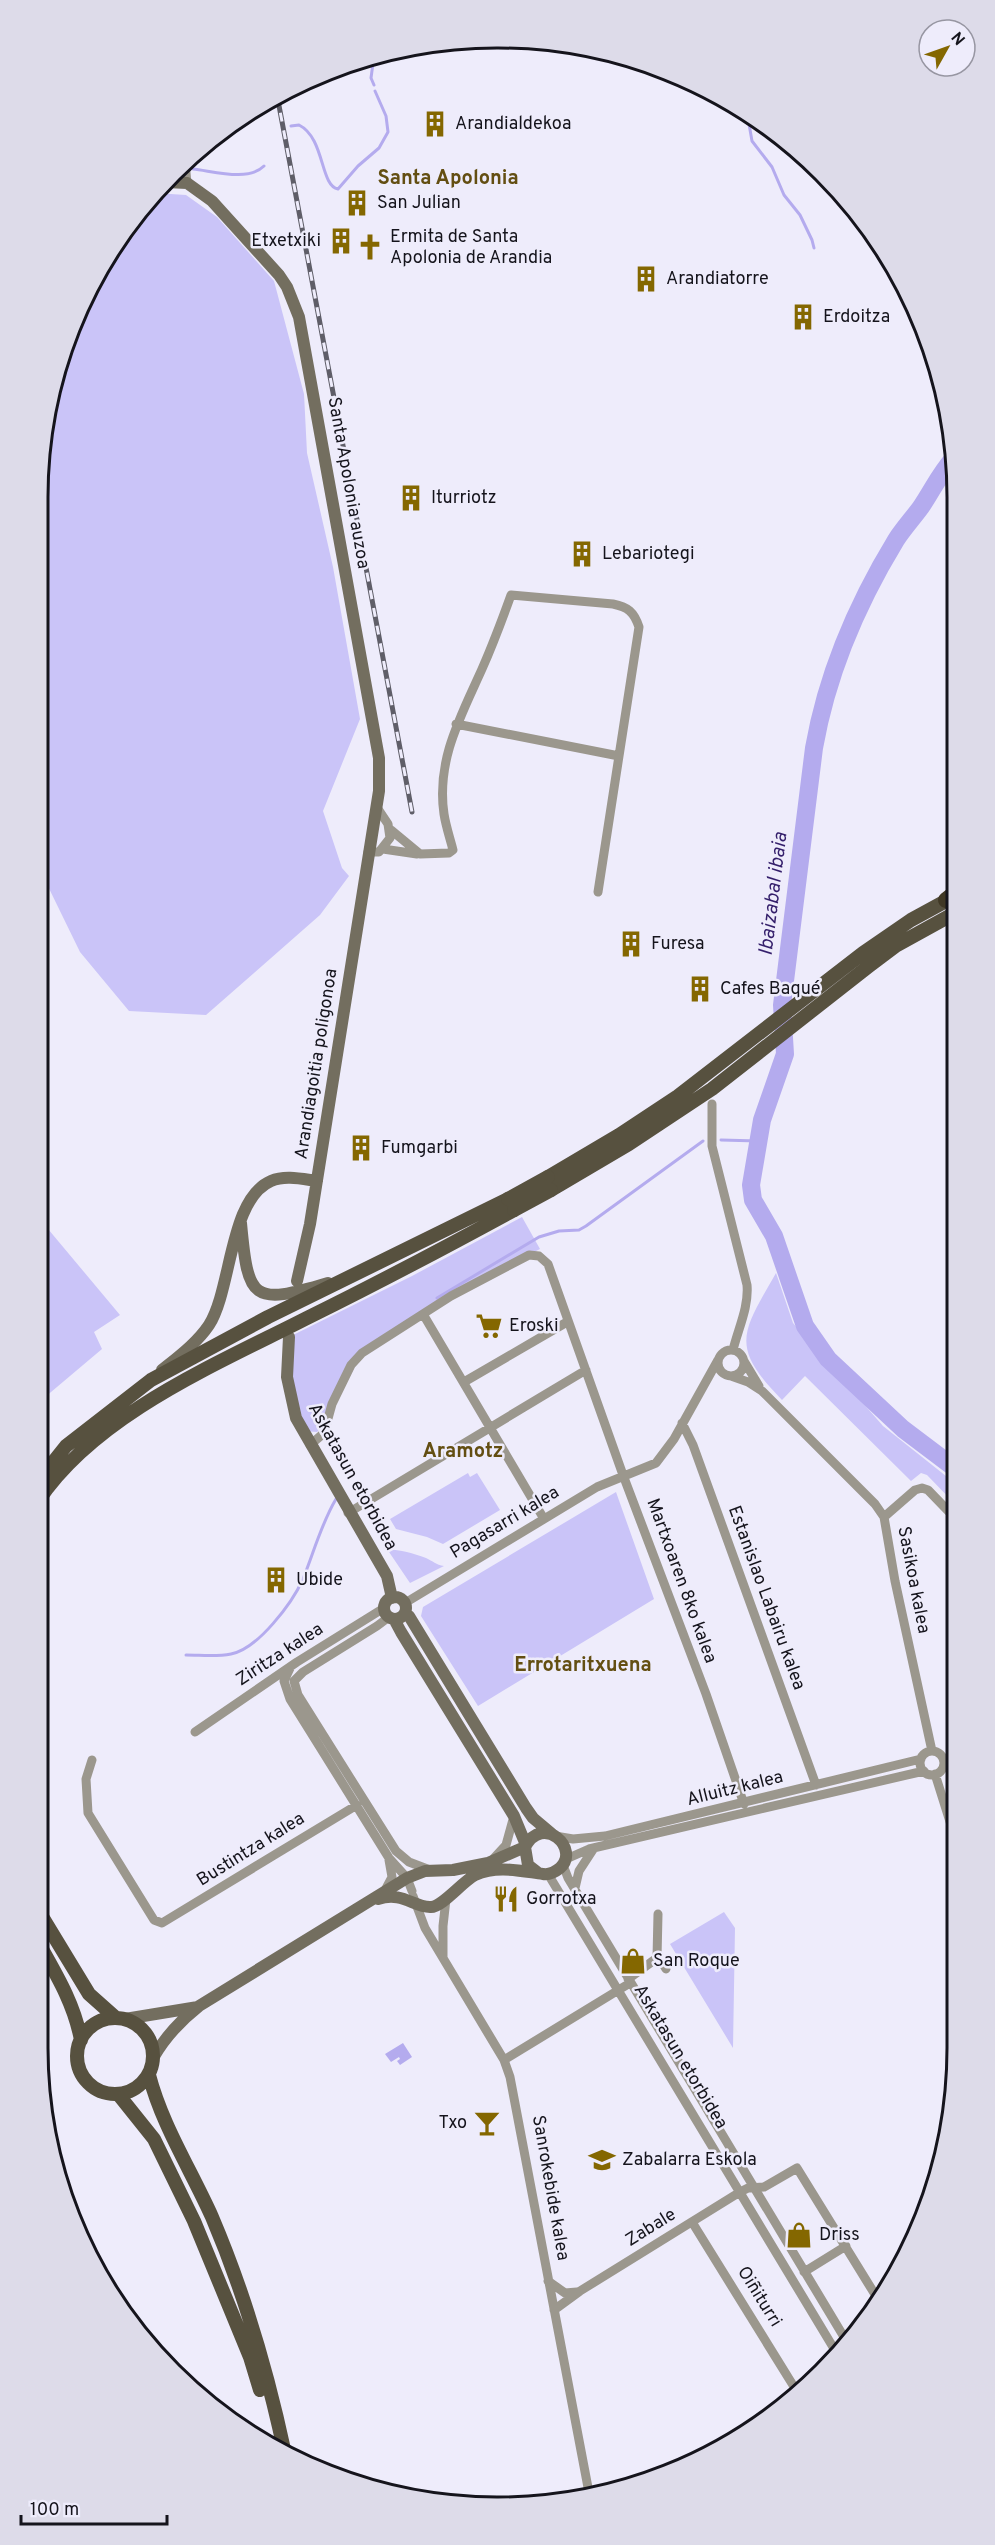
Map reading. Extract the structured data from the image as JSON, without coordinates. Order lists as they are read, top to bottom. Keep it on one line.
{"streets":{"street":["Santa Apolonia auzoa","Arandiagoitia poligonoa","Askatasun etorbidea","Pagasarri kalea","Sasikoa kalea","Martxoaren 8ko kalea","Estanislao Labairu kalea","Ziritza kalea","Alluitz kalea","Bustintza kalea","Sanrokebide kalea","Zabale","Oiñiturri"]},"crossings":[["Santa Apolonia auzoa","Arandiagoitia poligonoa"],["Askatasun etorbidea","Pagasarri kalea"],["Askatasun etorbidea","Ziritza kalea"],["Askatasun etorbidea","Alluitz kalea"],["Askatasun etorbidea","Zabale"],["Pagasarri kalea","Sasikoa kalea"],["Pagasarri kalea","Martxoaren 8ko kalea"],["Pagasarri kalea","Estanislao Labairu kalea"],["Pagasarri kalea","Ziritza kalea"],["Sasikoa kalea","Alluitz kalea"],["Martxoaren 8ko kalea","Alluitz kalea"],["Estanislao Labairu kalea","Alluitz kalea"],["Ziritza kalea","Sanrokebide kalea"],["Sanrokebide kalea","Zabale"],["Zabale","Oiñiturri"]],"districts":["Santa Apolonia","Aramotz","Errotaritxuena"],"water":["Ibaizabal ibaia"],"places":{"building":["Arandialdekoa","San Julian","Etxetxiki","Arandiatorre","Erdoitza","Iturriotz","Lebariotegi","Furesa","Cafes Baqué","Fumgarbi","Ubide"],"church":["Ermita de Santa Apolonia de Arandia"],"supermarket":["Eroski"],"restaurant":["Gorrotxa"],"shop":["San Roque","Driss"],"bar":["Txo"],"school or university":["Zabalarra Eskola"]},"scale_bar":"100 m","north":"top right"}
